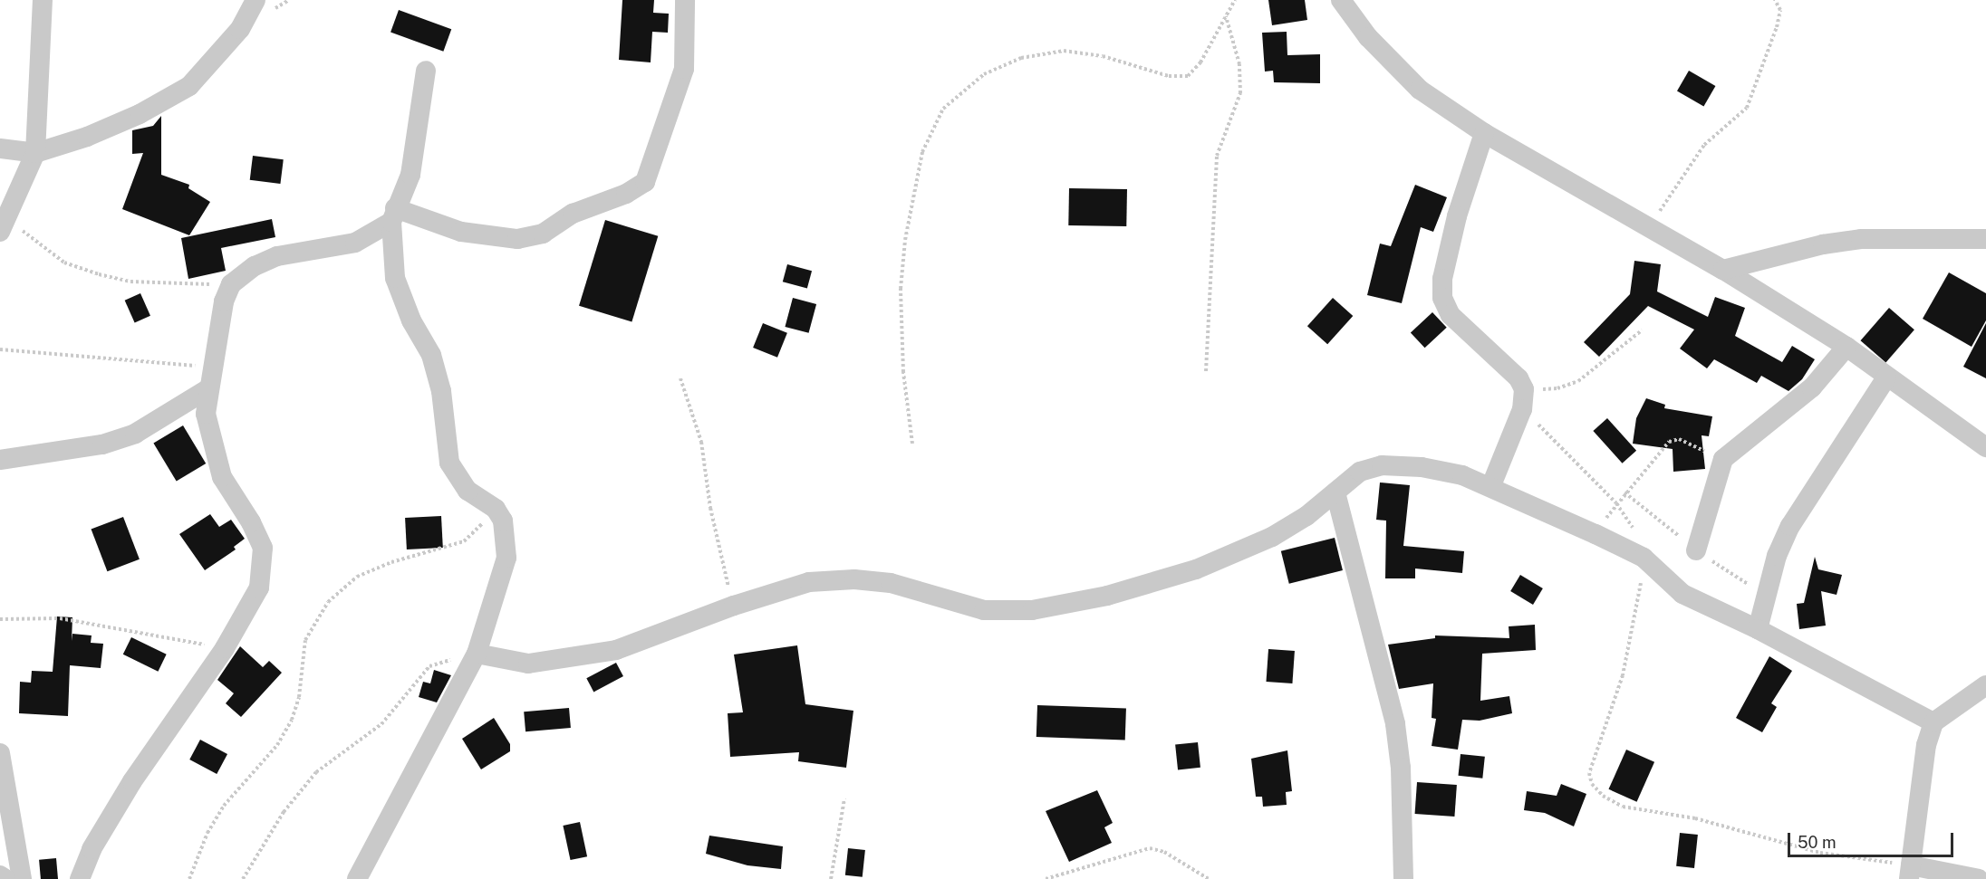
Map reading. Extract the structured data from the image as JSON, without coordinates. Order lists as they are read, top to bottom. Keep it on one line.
{"scale_bar":"50 m"}
